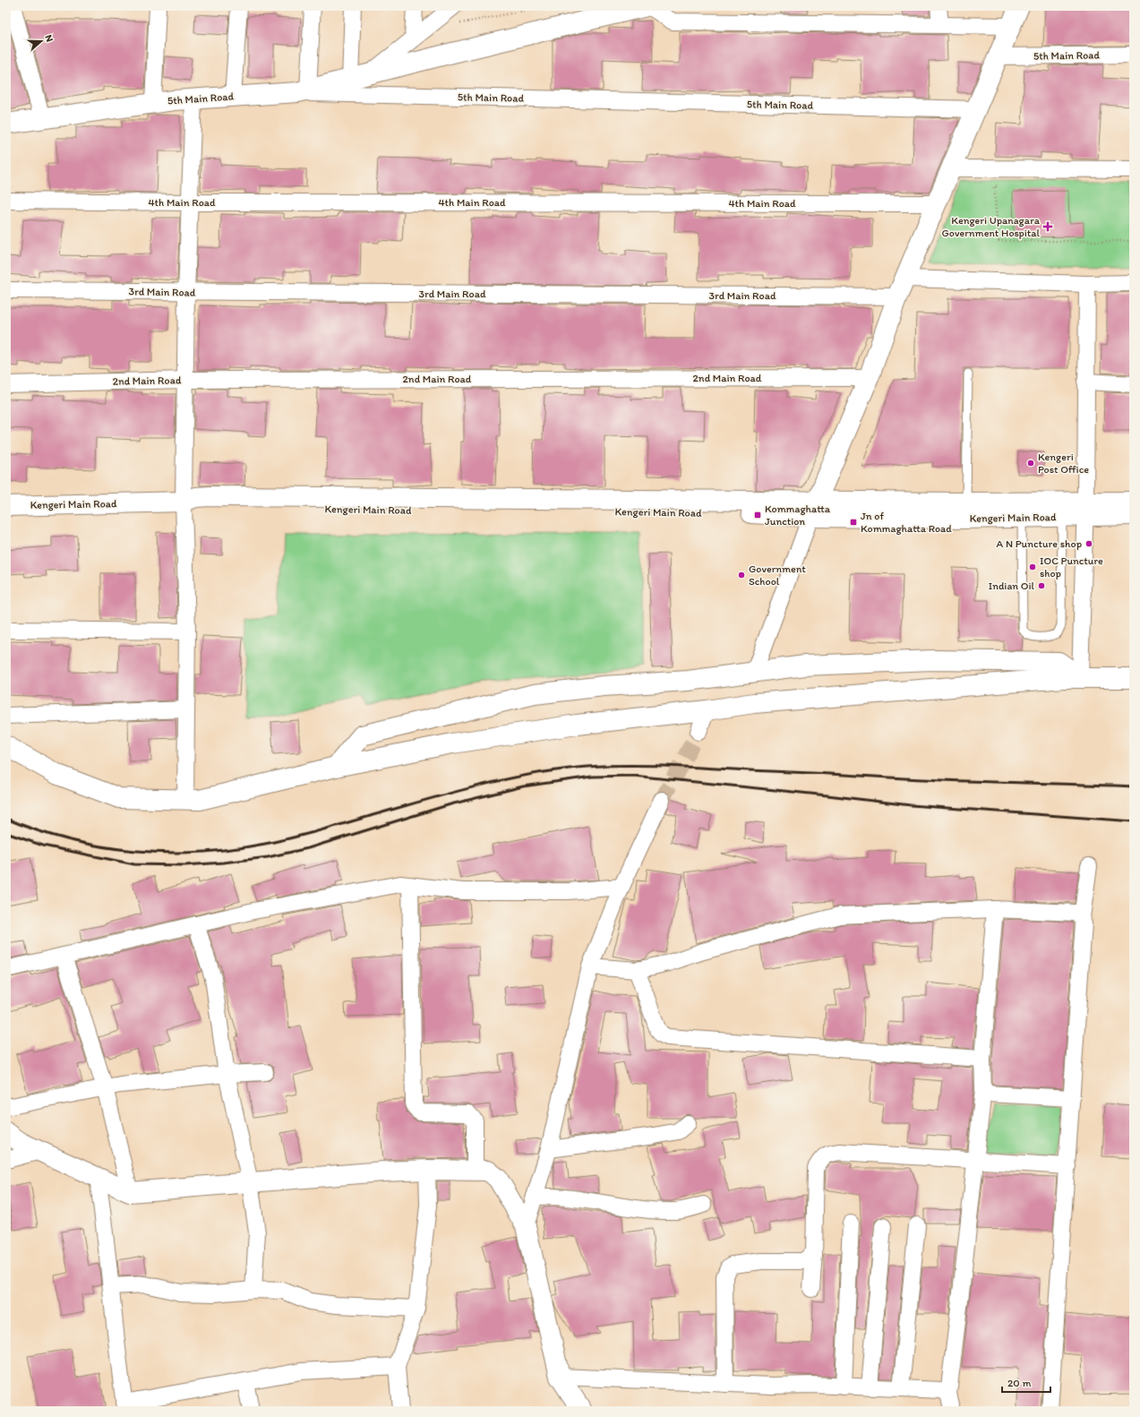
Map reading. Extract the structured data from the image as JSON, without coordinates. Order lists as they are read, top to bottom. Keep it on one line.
{"streets":{"street":["5th Main Road","4th Main Road","3rd Main Road","2nd Main Road","Kengeri Main Road"]},"places":{"health":["Kengeri Upanagara Government Hospital"],"other":["Kengeri Post Office","A N Puncture shop","IOC Puncture shop","Government School","Indian Oil"],"transit":["Kommaghatta Junction","Jn of Kommaghatta Road"]},"scale_bar":"20 m","north":"right"}
